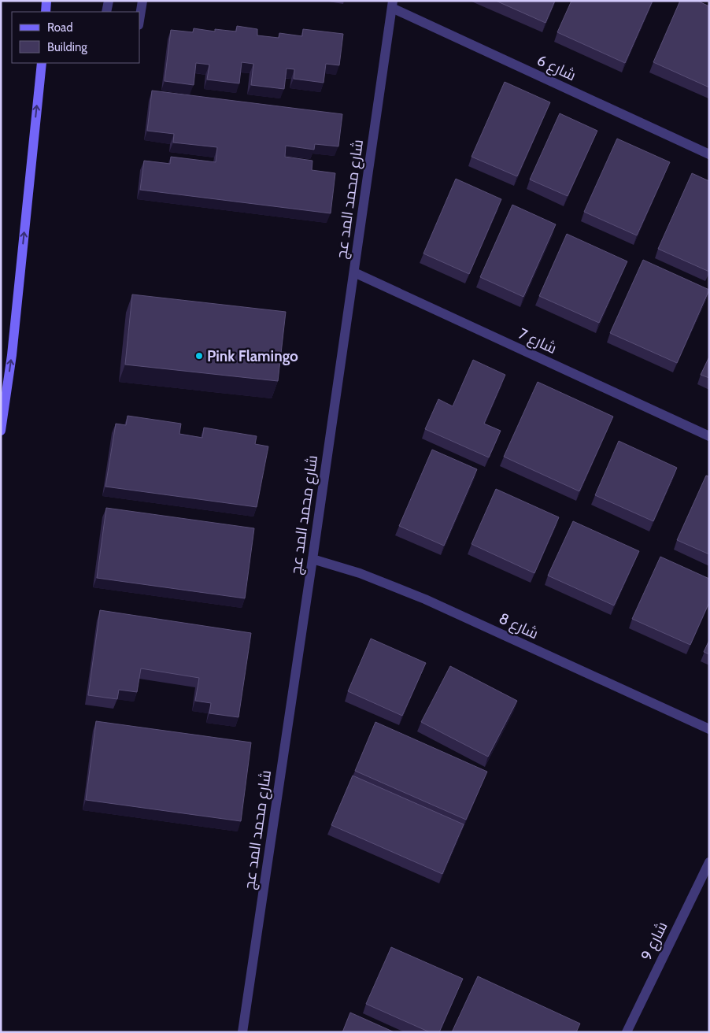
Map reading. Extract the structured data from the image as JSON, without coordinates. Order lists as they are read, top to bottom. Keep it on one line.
{"streets":{"street":["شارع 6","شارع محمد المد عج","شارع 7","شارع 8","شارع 9"]},"crossings":[["شارع 6","شارع محمد المد عج"],["شارع محمد المد عج","شارع 7"],["شارع محمد المد عج","شارع 8"]],"places":["Pink Flamingo"],"legend":["Road","Building"]}
